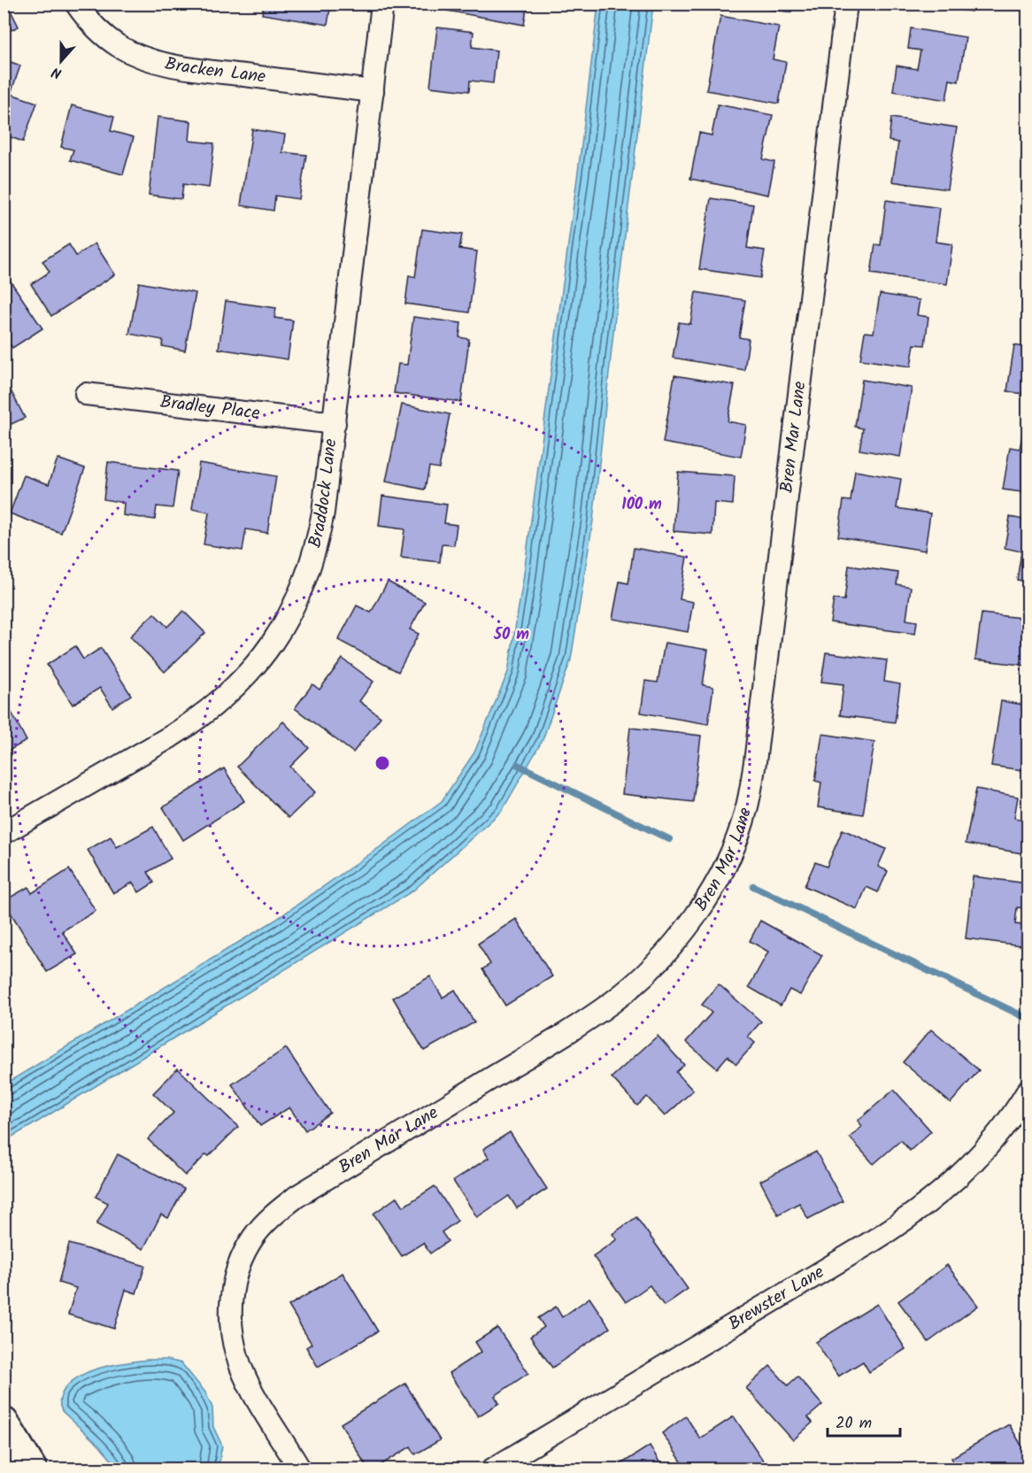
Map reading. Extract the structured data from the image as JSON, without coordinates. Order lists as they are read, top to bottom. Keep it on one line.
{"streets":{"street":["Bracken Lane","Bradley Place","Bren Mar Lane","Braddock Lane","Brewster Lane"]},"crossings":[["Bracken Lane","Braddock Lane"],["Bradley Place","Braddock Lane"]],"scale_bar":"20 m","north":"bottom","rings":["100 m","50 m"]}
